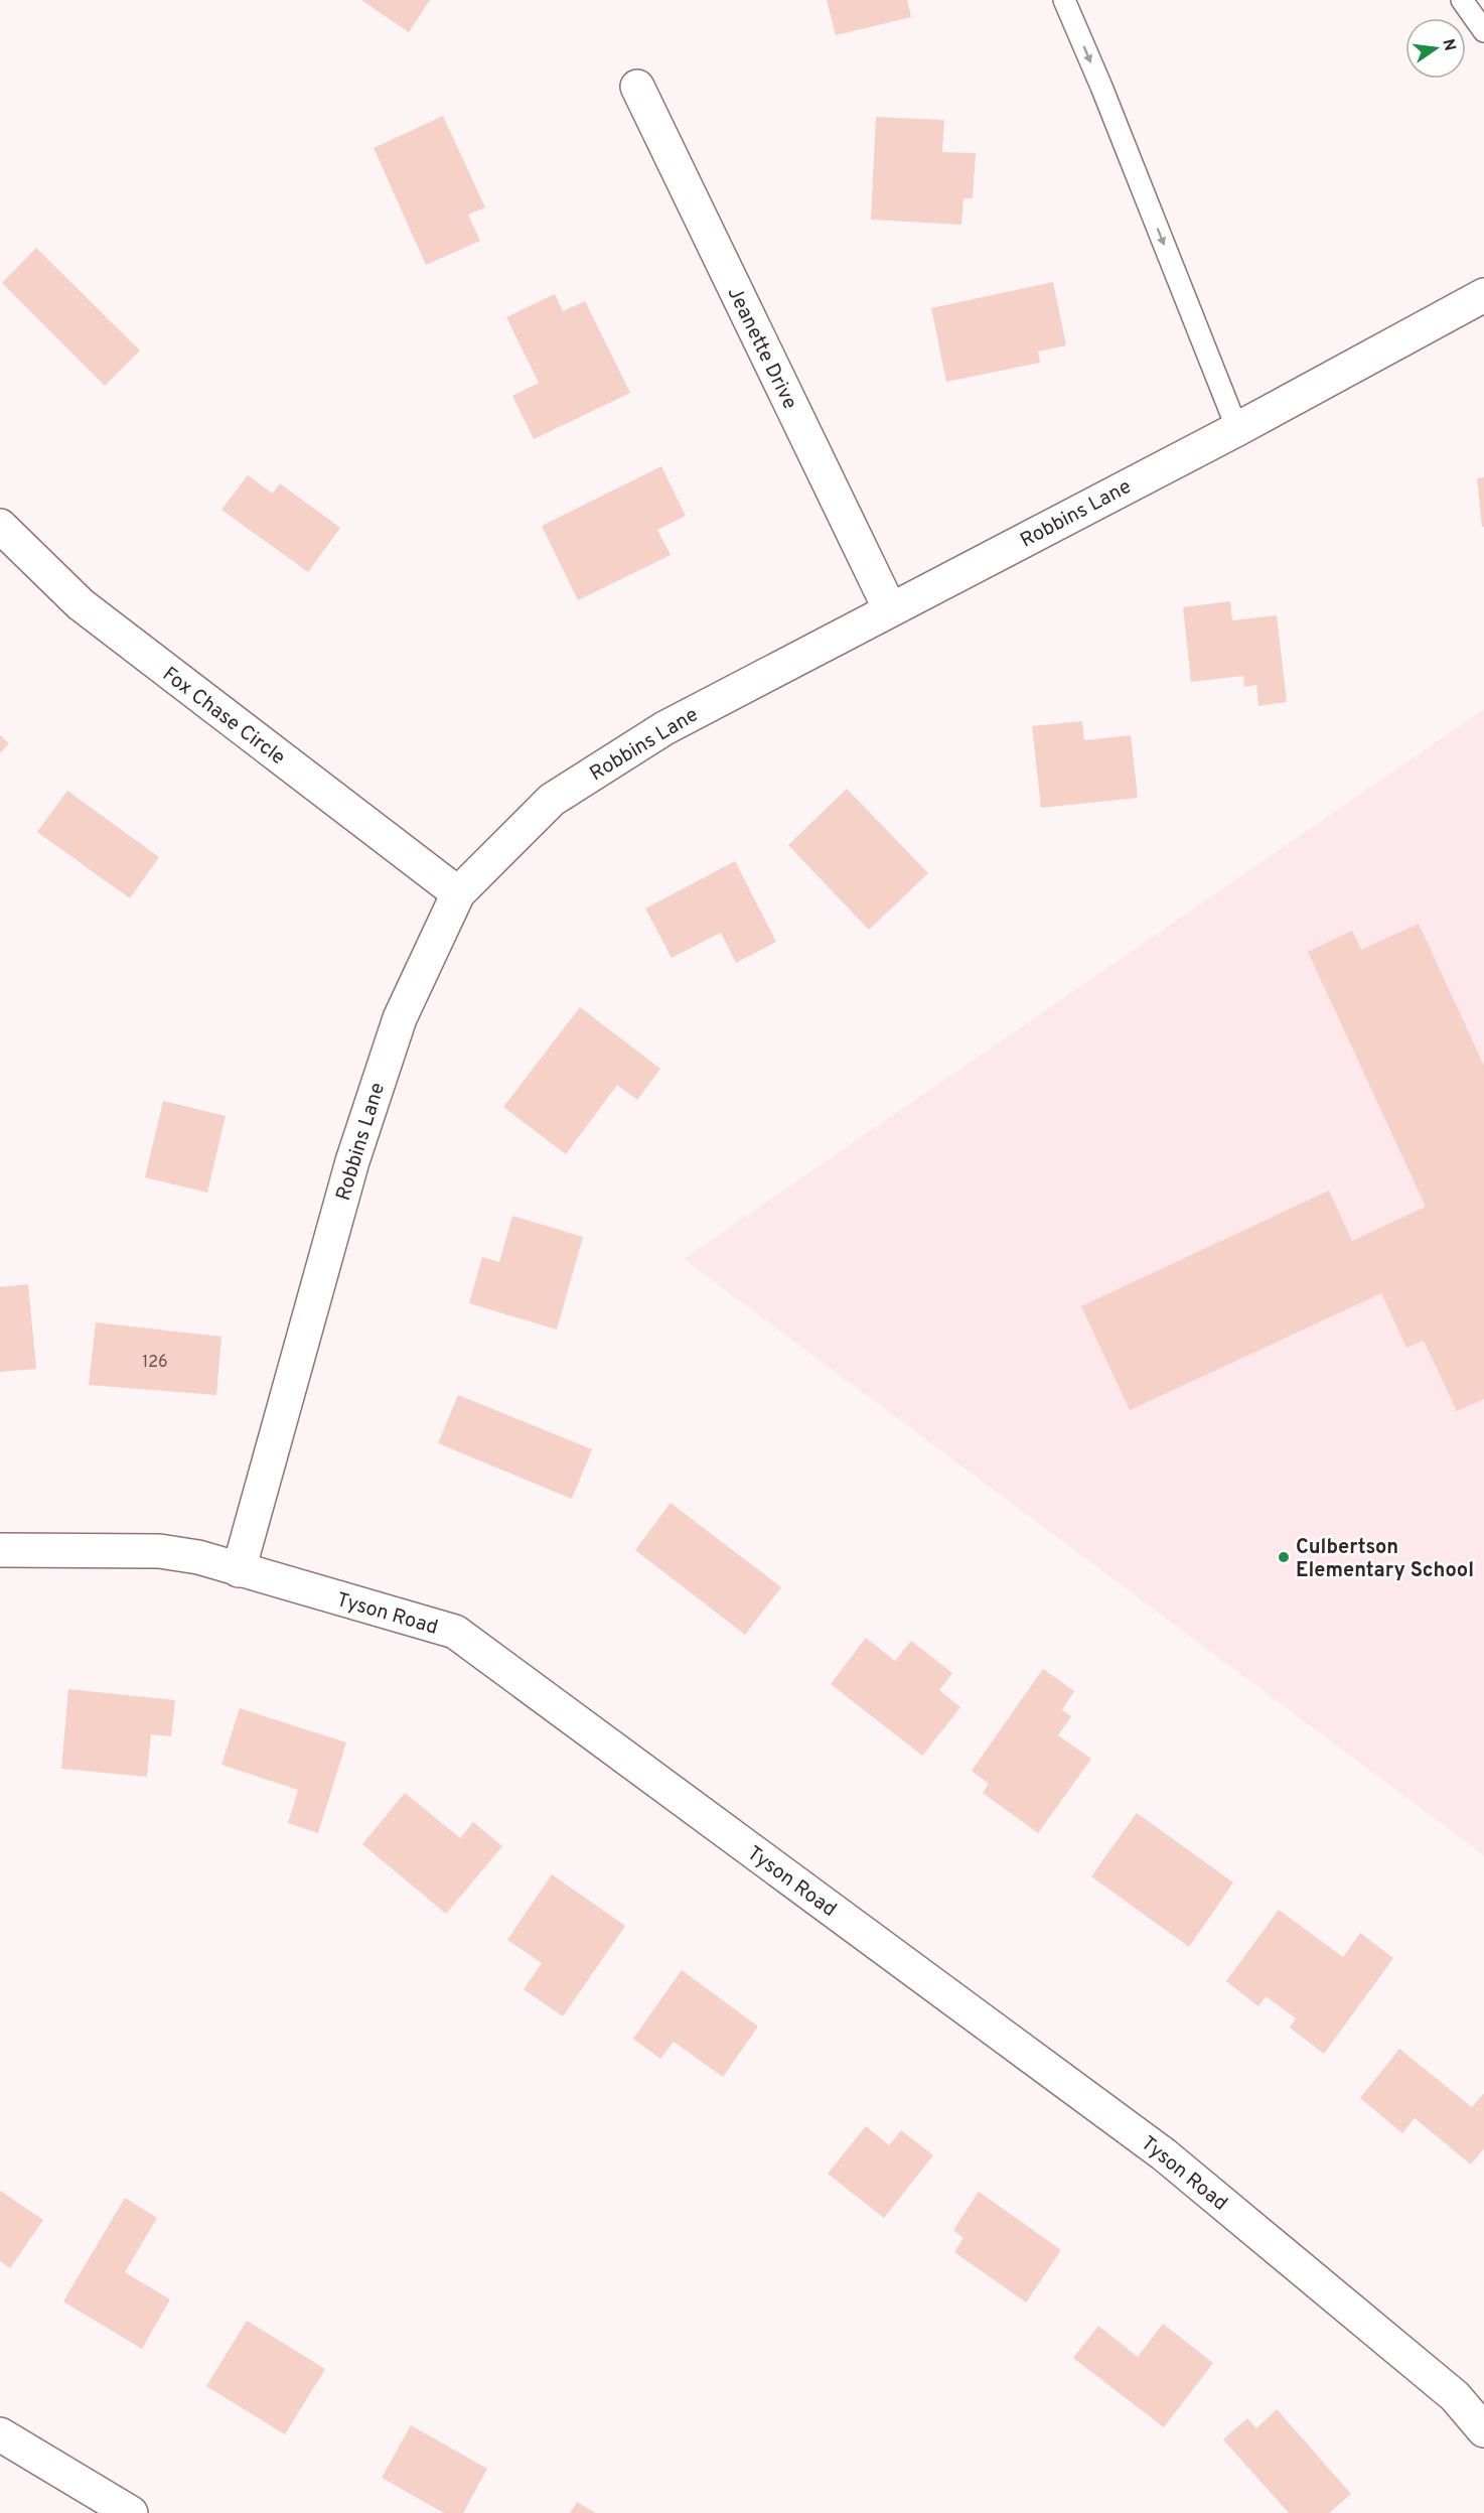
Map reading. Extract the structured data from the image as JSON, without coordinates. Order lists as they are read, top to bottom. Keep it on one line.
{"streets":{"street":["Jeanette Drive","Robbins Lane","Fox Chase Circle","Tyson Road"]},"crossings":[["Jeanette Drive","Robbins Lane"],["Robbins Lane","Fox Chase Circle"],["Robbins Lane","Tyson Road"]],"places":["Culbertson Elementary School"],"house_numbers":["126"],"north":"right"}
